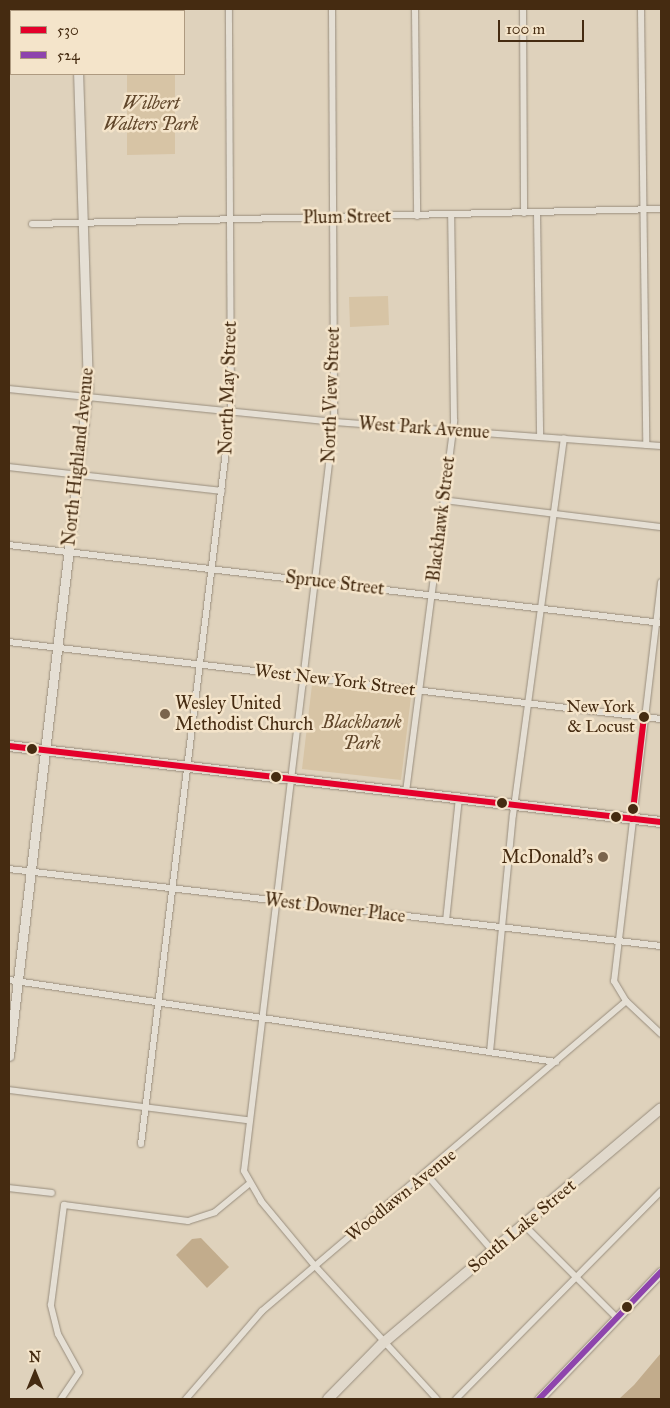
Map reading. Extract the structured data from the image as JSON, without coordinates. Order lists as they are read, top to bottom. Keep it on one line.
{"streets":{"main road":["South Lake Street"],"street":["Plum Street","North May Street","North View Street","West Park Avenue","North Highland Avenue","Blackhawk Street","Spruce Street","West New York Street","West Downer Place","Woodlawn Avenue"]},"crossings":[["Plum Street","North May Street"],["Plum Street","North View Street"],["Plum Street","North Highland Avenue"],["Plum Street","Blackhawk Street"],["North May Street","West Park Avenue"],["North May Street","Spruce Street"],["North May Street","West New York Street"],["North May Street","West Downer Place"],["North View Street","West Park Avenue"],["North View Street","Spruce Street"],["North View Street","West New York Street"],["North View Street","West Downer Place"],["West Park Avenue","North Highland Avenue"],["West Park Avenue","Blackhawk Street"],["North Highland Avenue","Spruce Street"],["North Highland Avenue","West New York Street"],["North Highland Avenue","West Downer Place"],["Blackhawk Street","Spruce Street"],["Blackhawk Street","West New York Street"]],"parks":["Wilbert Walters Park","Blackhawk Park"],"places":["Wesley United Methodist Church","New York & Locust","McDonald's"],"lines":["transit line 530","transit line 524"],"legend":["530","524"],"scale_bar":"100 m","north":"top"}
